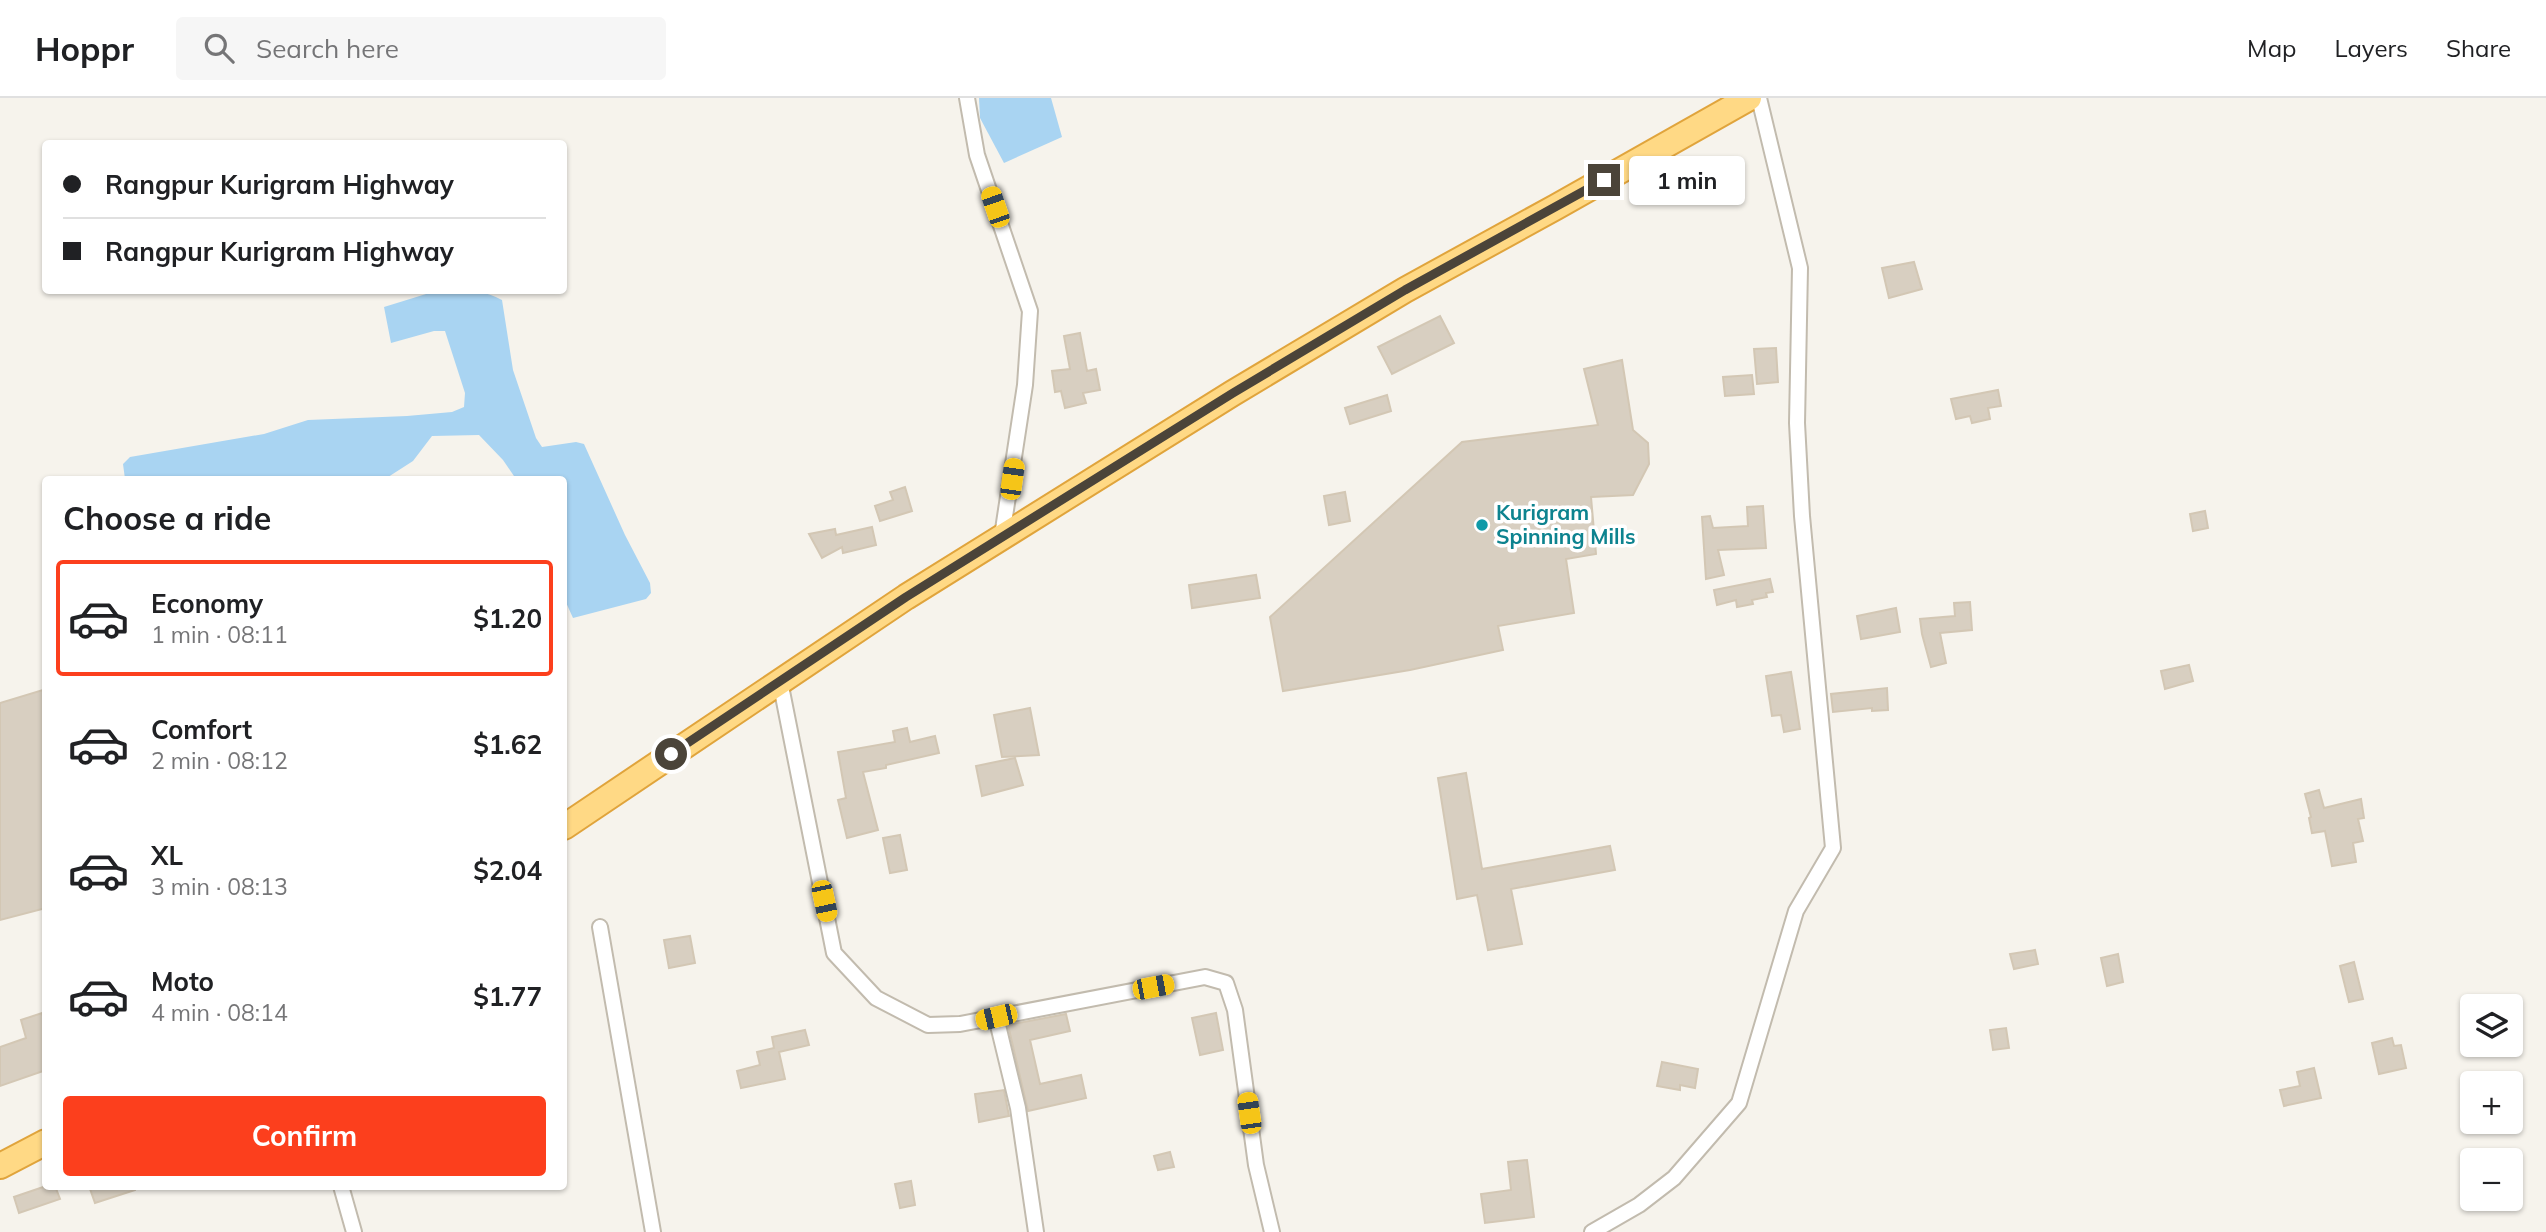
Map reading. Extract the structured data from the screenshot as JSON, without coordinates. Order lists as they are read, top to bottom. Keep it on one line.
{"places":["Kurigram Spinning Mills"],"page":{"header":"Hoppr","search":"Search here","nav":["Map","Layers","Share"],"banner":["Rangpur Kurigram Highway","Rangpur Kurigram Highway"],"bubble":"1 min","heading":"Choose a ride","list":[{"name":"Economy","note":"1 min · 08:11","value":"$1.20"},{"name":"Comfort","note":"2 min · 08:12","value":"$1.62"},{"name":"XL","note":"3 min · 08:13","value":"$2.04"},{"name":"Moto","note":"4 min · 08:14","value":"$1.77"}],"map_buttons":["+","−"],"buttons":"Confirm"}}
